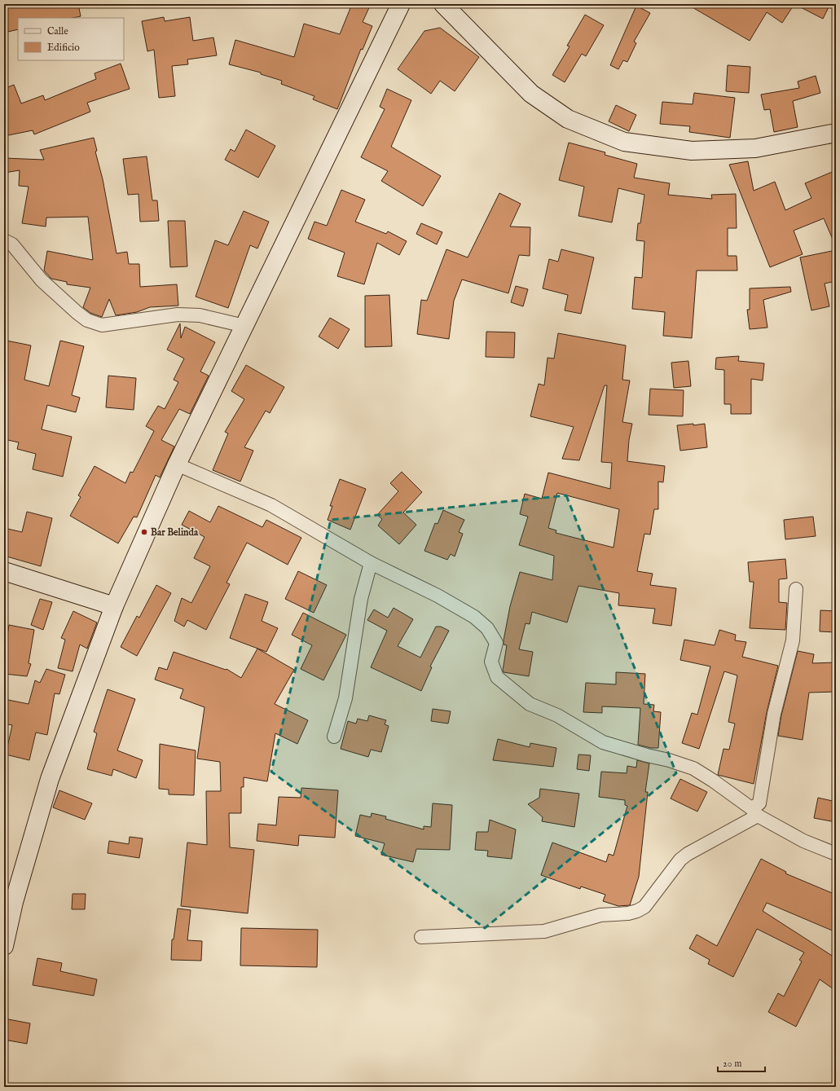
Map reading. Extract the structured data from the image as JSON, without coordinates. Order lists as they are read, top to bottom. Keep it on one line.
{"places":["Bar Belinda"],"legend":["Calle","Edificio"],"scale_bar":"20 m"}
